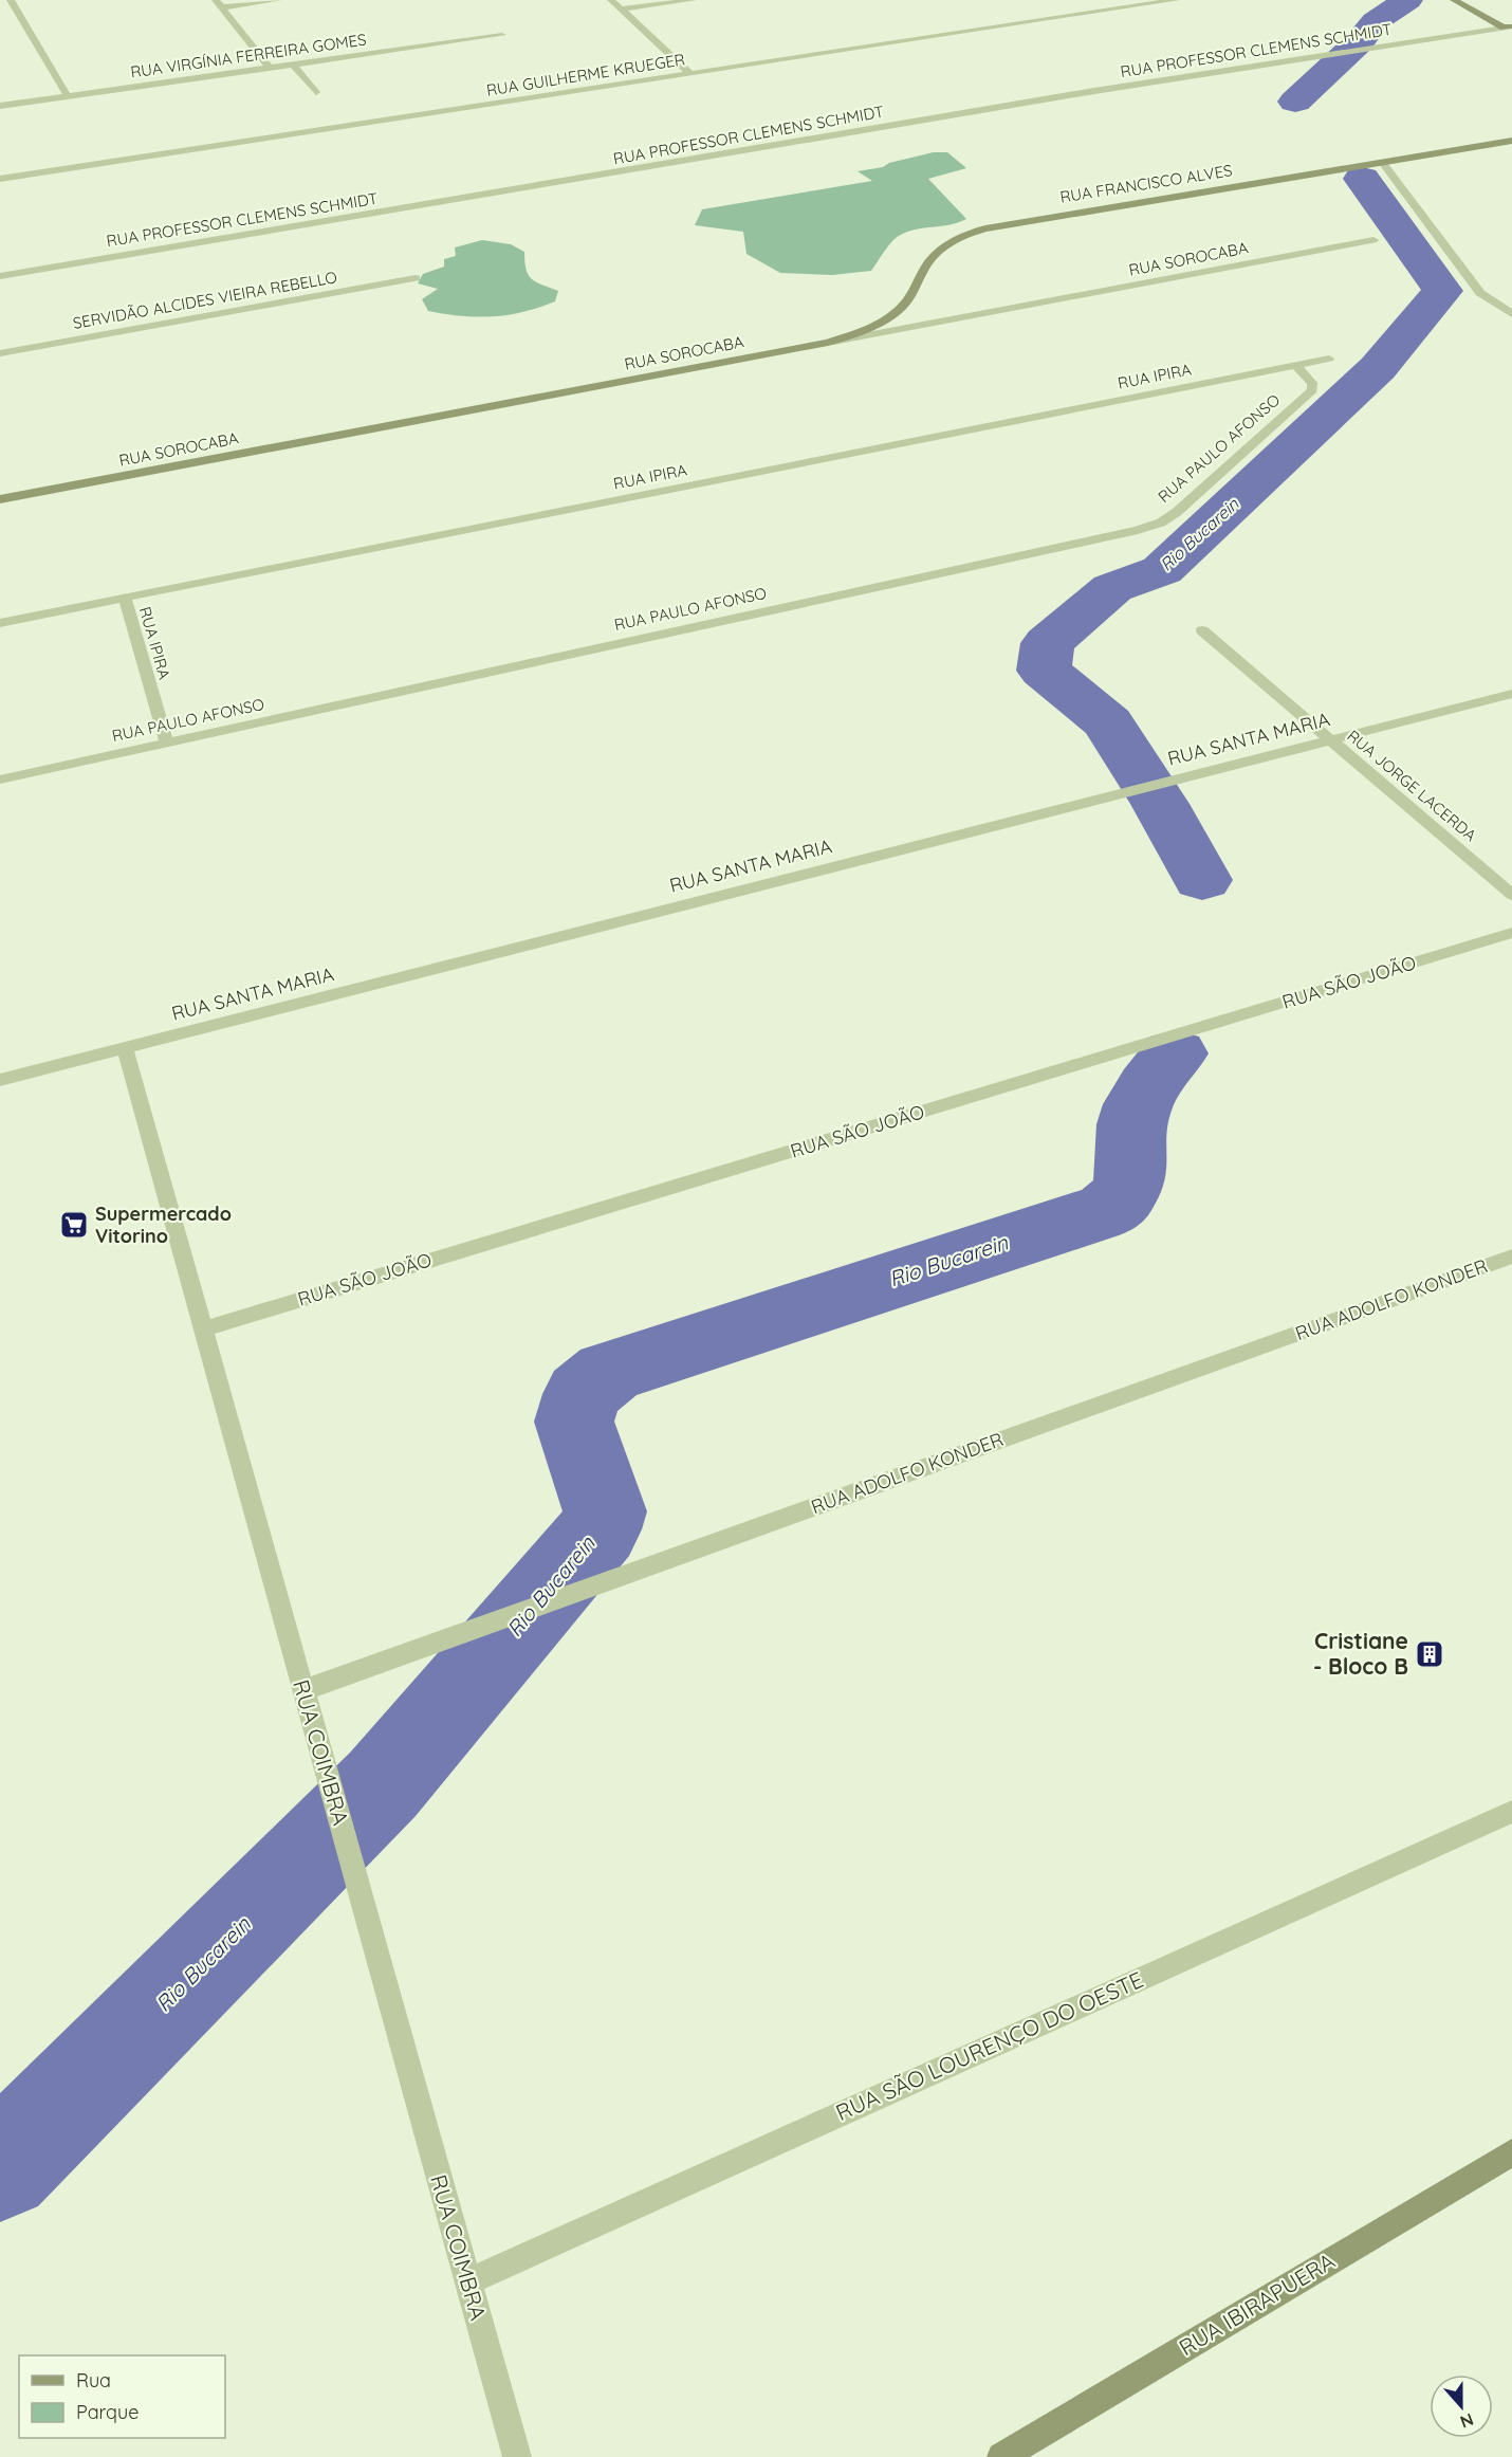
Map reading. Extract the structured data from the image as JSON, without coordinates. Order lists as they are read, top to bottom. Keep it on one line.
{"streets":{"main road":["RUA FRANCISCO ALVES","RUA SOROCABA","RUA IBIRAPUERA"],"street":["RUA PROFESSOR CLEMENS SCHMIDT","RUA VIRGÍNIA FERREIRA GOMES","RUA GUILHERME KRUEGER","SERVIDÃO ALCIDES VIEIRA REBELLO","RUA IPIRA","RUA PAULO AFONSO","RUA SANTA MARIA","RUA JORGE LACERDA","RUA SÃO JOÃO","RUA ADOLFO KONDER","RUA COIMBRA","RUA SÃO LOURENÇO DO OESTE"]},"crossings":[["RUA FRANCISCO ALVES","RUA SOROCABA"],["RUA IPIRA","RUA PAULO AFONSO"],["RUA SANTA MARIA","RUA JORGE LACERDA"],["RUA SANTA MARIA","RUA COIMBRA"],["RUA SÃO JOÃO","RUA COIMBRA"],["RUA ADOLFO KONDER","RUA COIMBRA"],["RUA COIMBRA","RUA SÃO LOURENÇO DO OESTE"]],"water":["Rio Bucarein"],"places":{"supermarket":["Supermercado Vitorino"],"building":["Cristiane - Bloco B"]},"legend":["Rua","Parque"],"north":"bottom"}
